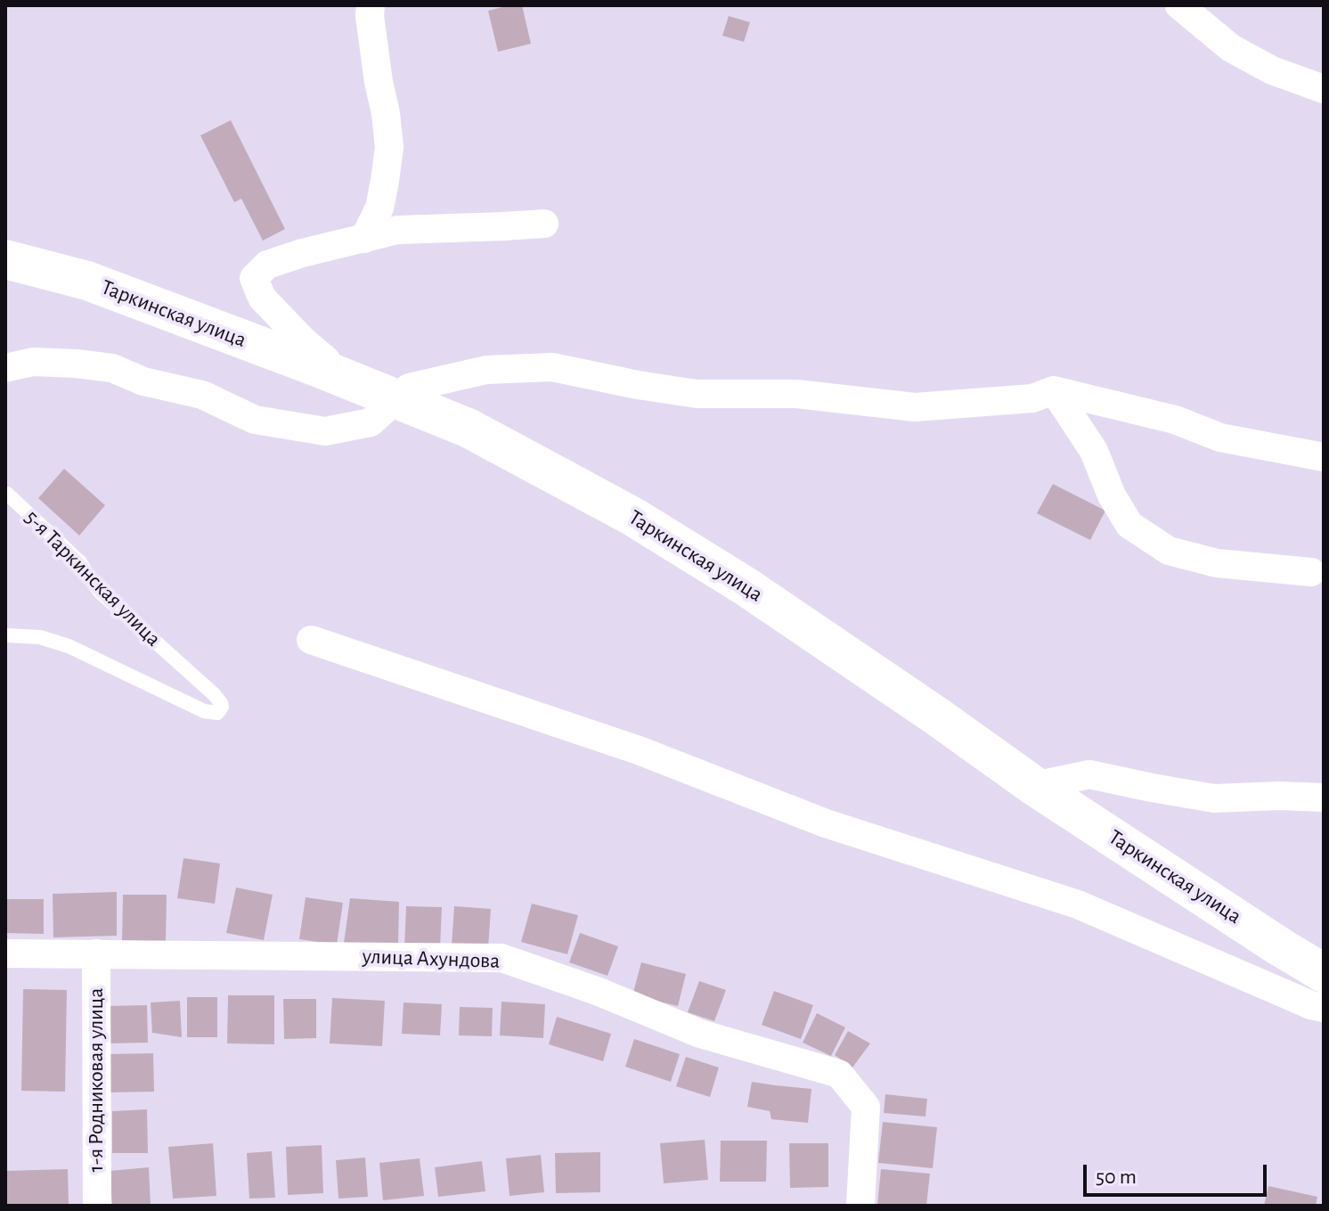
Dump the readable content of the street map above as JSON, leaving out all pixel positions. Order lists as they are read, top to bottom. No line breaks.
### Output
{"streets":{"street":["Таркинская улица","улица Ахундова","1-я Родниковая улица"],"lane":["5-я Таркинская улица"]},"crossings":[["улица Ахундова","1-я Родниковая улица"]],"scale_bar":"50 m"}
